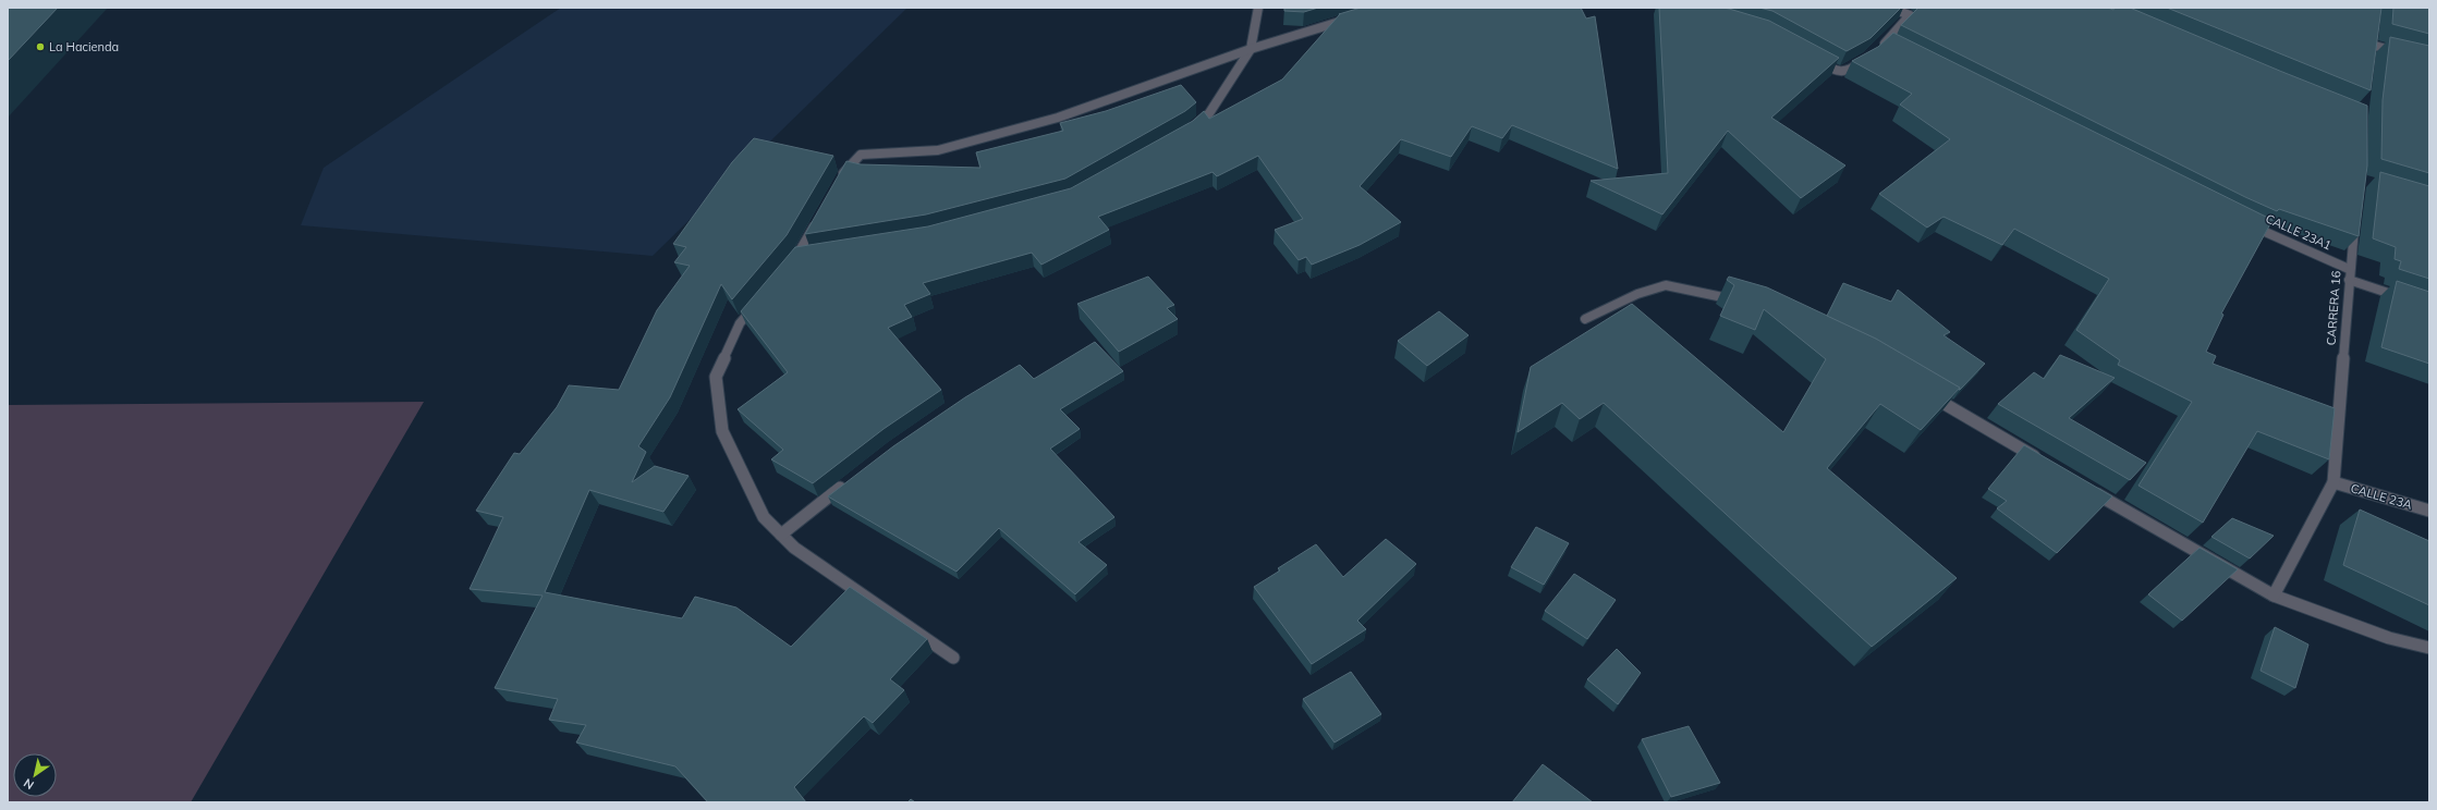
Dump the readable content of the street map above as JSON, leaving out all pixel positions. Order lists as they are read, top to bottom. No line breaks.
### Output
{"streets":{"street":["CALLE 23A1","CARRERA 16","CALLE 23A"]},"crossings":[["CALLE 23A1","CARRERA 16"],["CARRERA 16","CALLE 23A"]],"places":["La Hacienda"],"north":"bottom left"}
